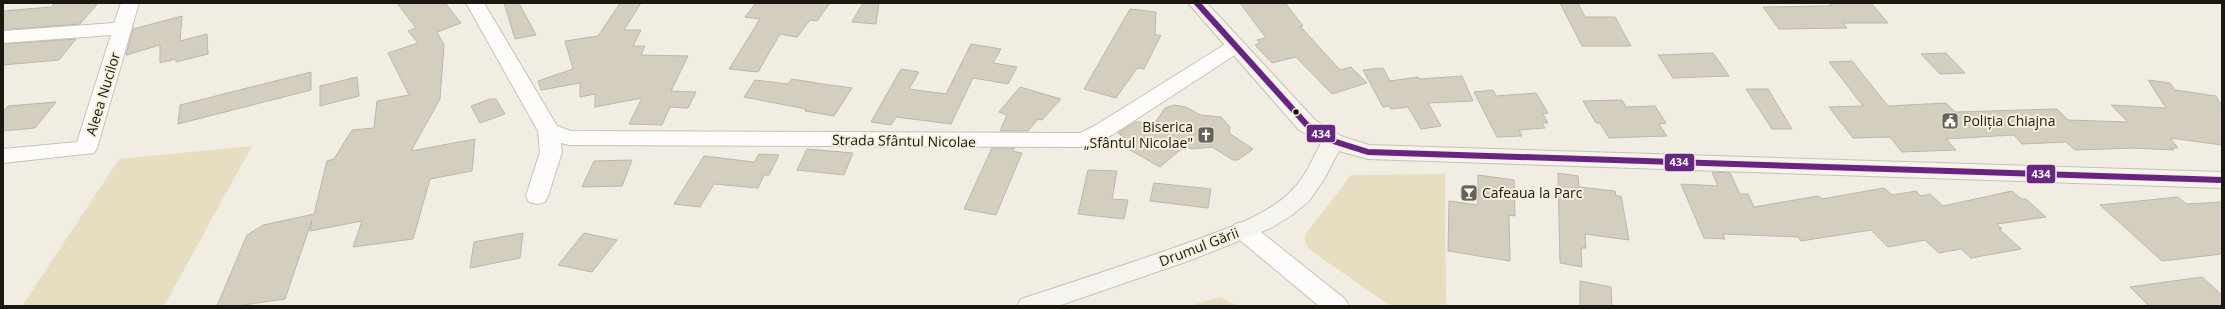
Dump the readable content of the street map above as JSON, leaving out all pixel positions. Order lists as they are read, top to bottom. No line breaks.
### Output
{"streets":{"main road":["Drumul Gării"],"street":["Aleea Nucilor","Strada Sfântul Nicolae"]},"places":{"public building":["Poliția Chiajna"],"church":["Biserica „Sfântul Nicolae\""],"bar":["Cafeaua la Parc"]},"lines":["transit line 434"]}
